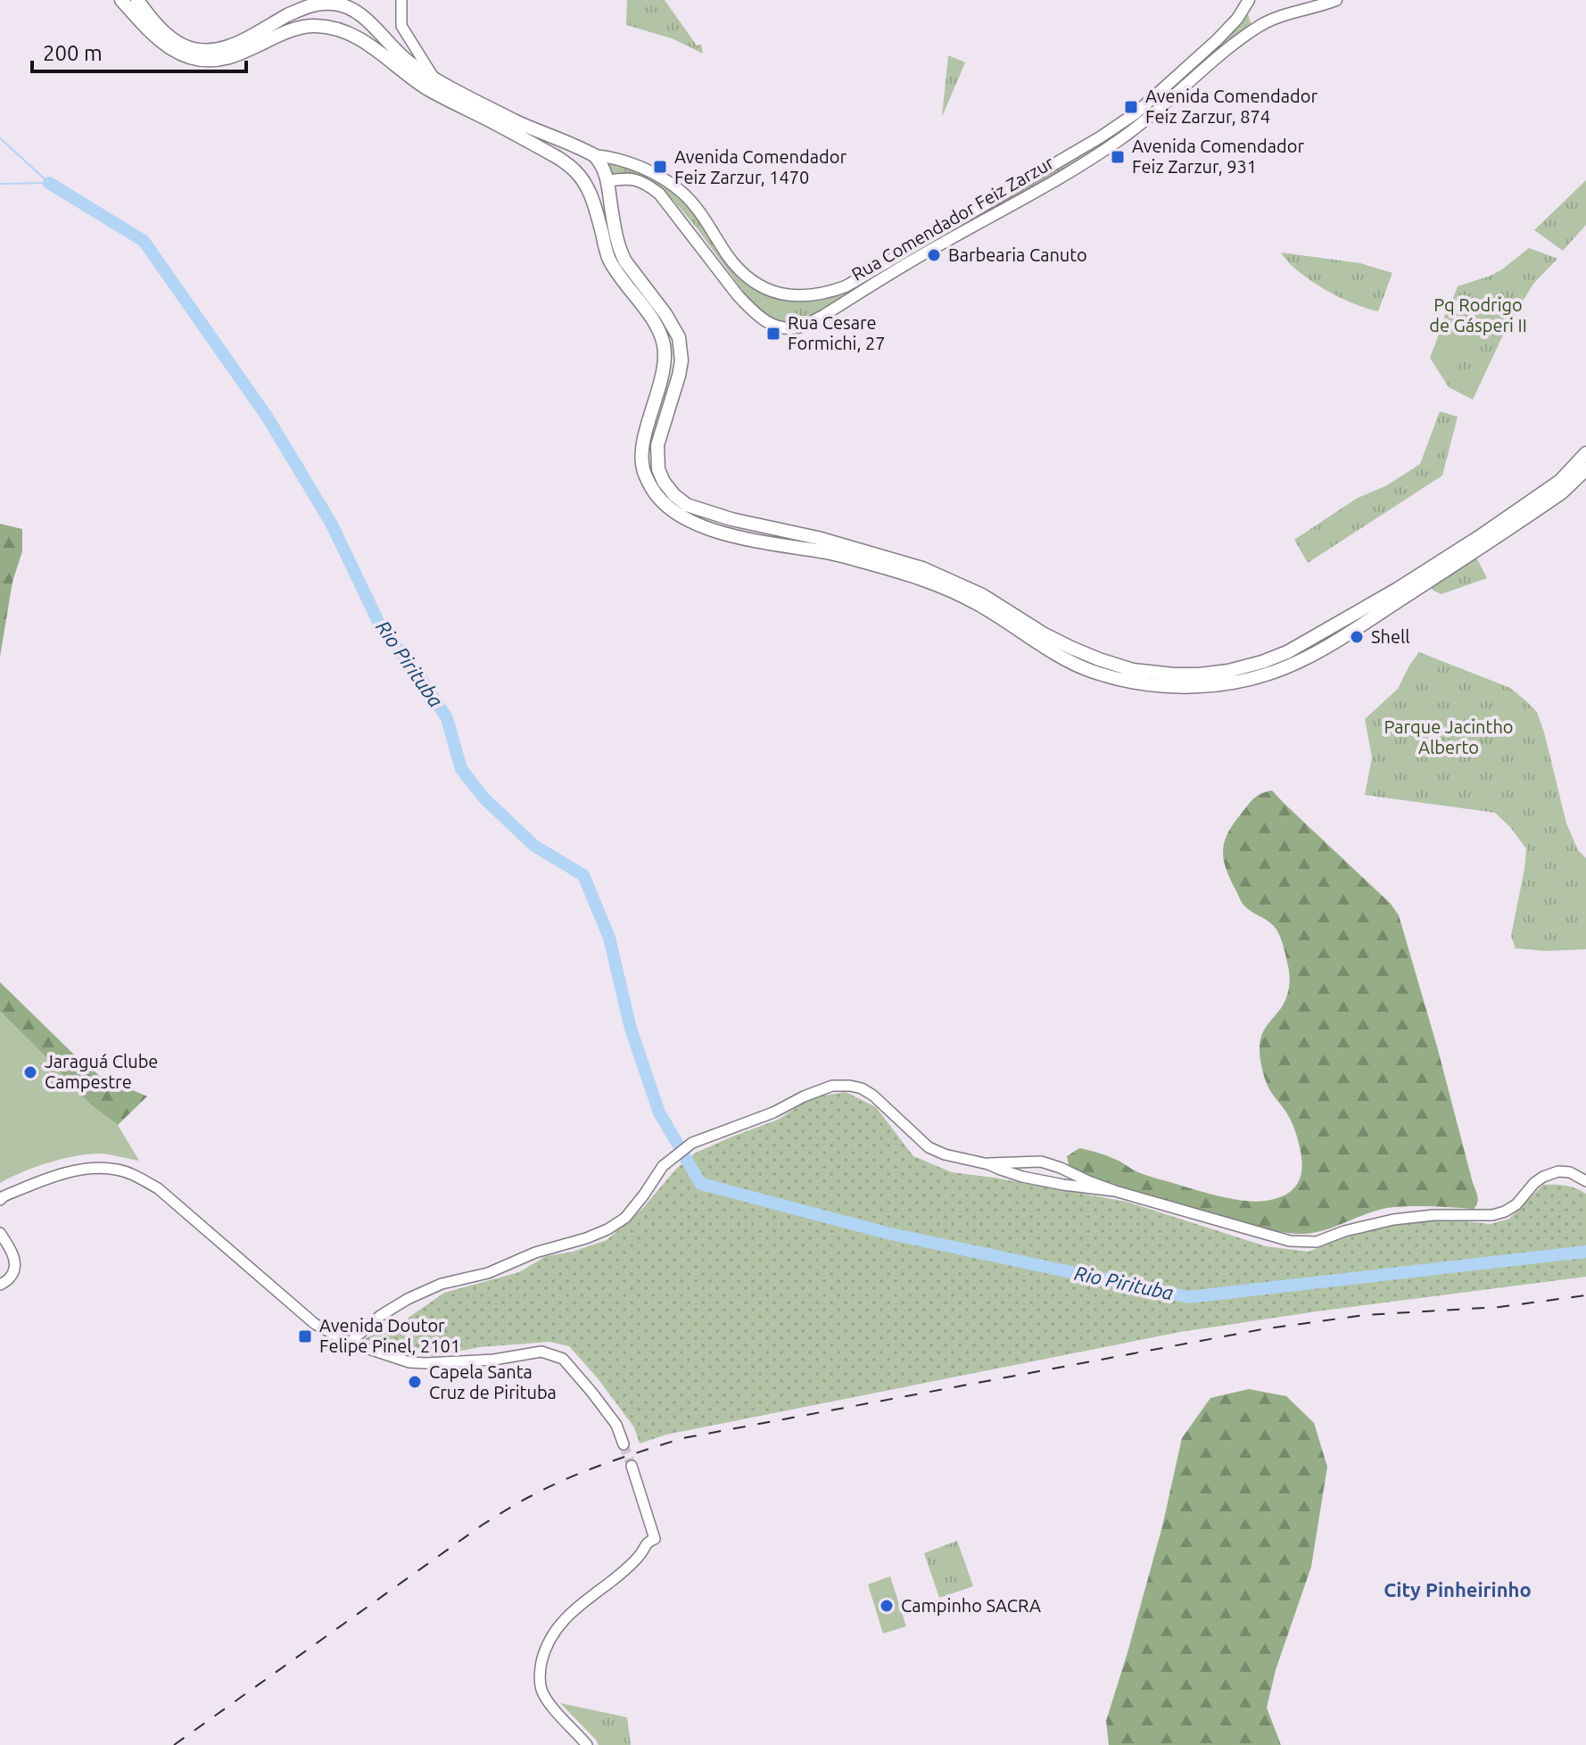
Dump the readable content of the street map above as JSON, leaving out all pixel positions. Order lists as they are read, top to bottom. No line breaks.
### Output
{"streets":{"main road":["Rua Comendador Feiz Zarzur"]},"districts":["City Pinheirinho"],"water":["Rio Pirituba"],"parks":["Pq Rodrigo de Gásperi II","Parque Jacintho Alberto"],"places":{"transit":["Avenida Comendador Feiz Zarzur, 874","Avenida Comendador Feiz Zarzur, 931","Avenida Comendador Feiz Zarzur, 1470","Rua Cesare Formichi, 27","Avenida Doutor Felipe Pinel, 2101"],"other":["Barbearia Canuto","Shell","Jaraguá Clube Campestre","Capela Santa Cruz de Pirituba","Campinho SACRA"]},"scale_bar":"200 m"}
